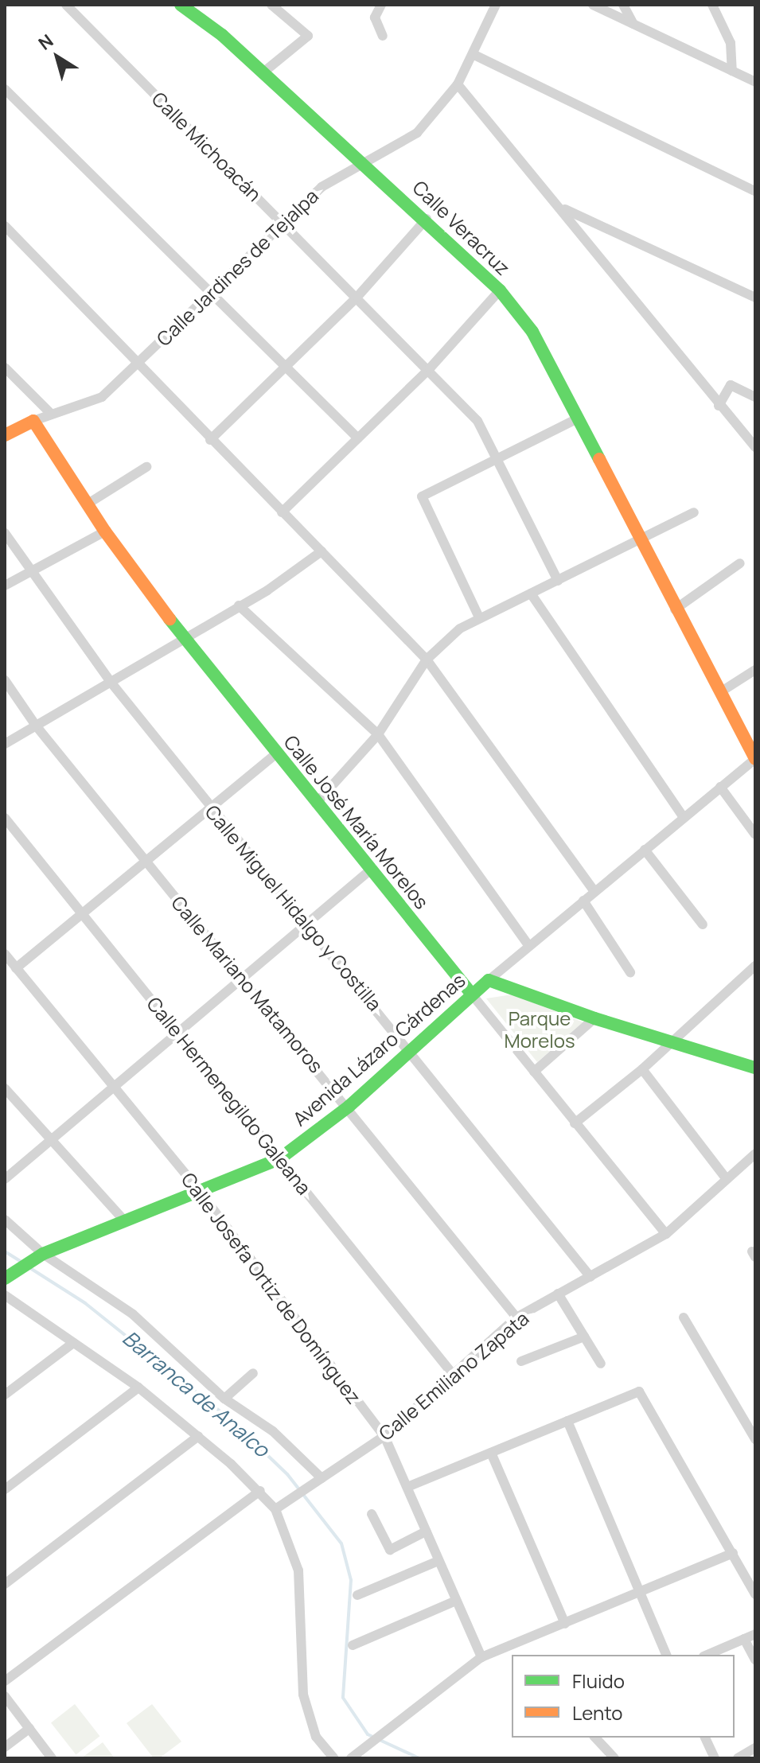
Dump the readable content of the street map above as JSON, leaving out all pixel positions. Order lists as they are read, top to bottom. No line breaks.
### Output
{"streets":{"street":["Calle Michoacán","Calle Veracruz","Calle Jardines de Tejalpa","Calle José María Morelos","Calle Miguel Hidalgo y Costilla","Calle Mariano Matamoros","Avenida Lázaro Cárdenas","Calle Hermenegildo Galeana","Calle Josefa Ortiz de Domínguez","Calle Emiliano Zapata"]},"crossings":[["Calle Michoacán","Calle Jardines de Tejalpa"],["Calle Veracruz","Calle Jardines de Tejalpa"],["Calle José María Morelos","Avenida Lázaro Cárdenas"],["Calle José María Morelos","Calle Emiliano Zapata"],["Calle Miguel Hidalgo y Costilla","Avenida Lázaro Cárdenas"],["Calle Miguel Hidalgo y Costilla","Calle Emiliano Zapata"],["Calle Mariano Matamoros","Avenida Lázaro Cárdenas"],["Calle Mariano Matamoros","Calle Emiliano Zapata"],["Avenida Lázaro Cárdenas","Calle Hermenegildo Galeana"],["Avenida Lázaro Cárdenas","Calle Josefa Ortiz de Domínguez"],["Calle Hermenegildo Galeana","Calle Emiliano Zapata"],["Calle Josefa Ortiz de Domínguez","Calle Emiliano Zapata"]],"water":["Barranca de Analco"],"parks":["Parque Morelos"],"legend":["Fluido","Lento"],"north":"top left"}
